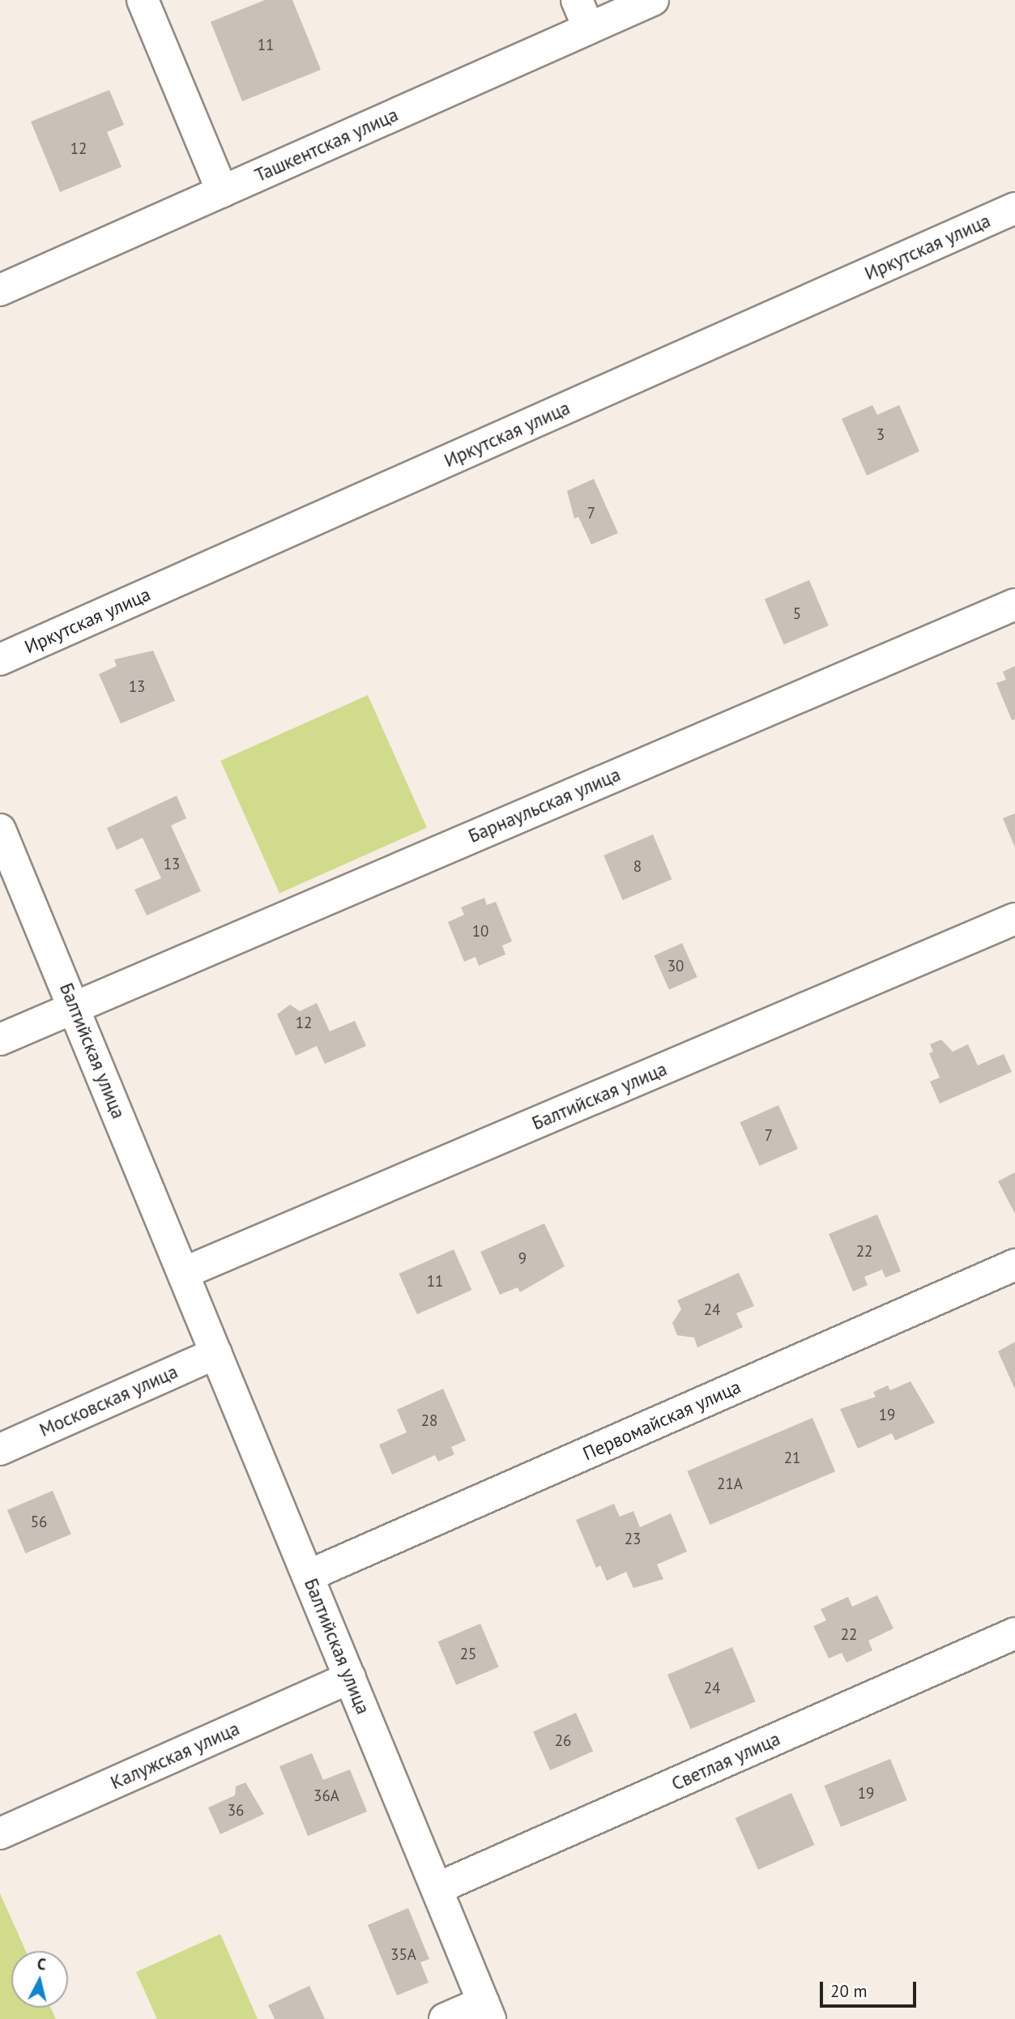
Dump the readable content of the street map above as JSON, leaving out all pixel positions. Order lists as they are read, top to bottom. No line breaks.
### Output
{"streets":{"street":["Ташкентская улица","Иркутская улица","Барнаульская улица","Балтийская улица","Московская улица","Первомайская улица","Калужская улица","Светлая улица"]},"crossings":[["Барнаульская улица","Балтийская улица"],["Балтийская улица","Московская улица"],["Балтийская улица","Первомайская улица"],["Балтийская улица","Калужская улица"],["Балтийская улица","Светлая улица"]],"house_numbers":["11","12","3","7","5","13","13","8","10","30","12","7","22","9","11","24","19","28","21","21А","56","23","22","25","24","26","19","36А","36","35А"],"scale_bar":"20 m","north":"top"}
